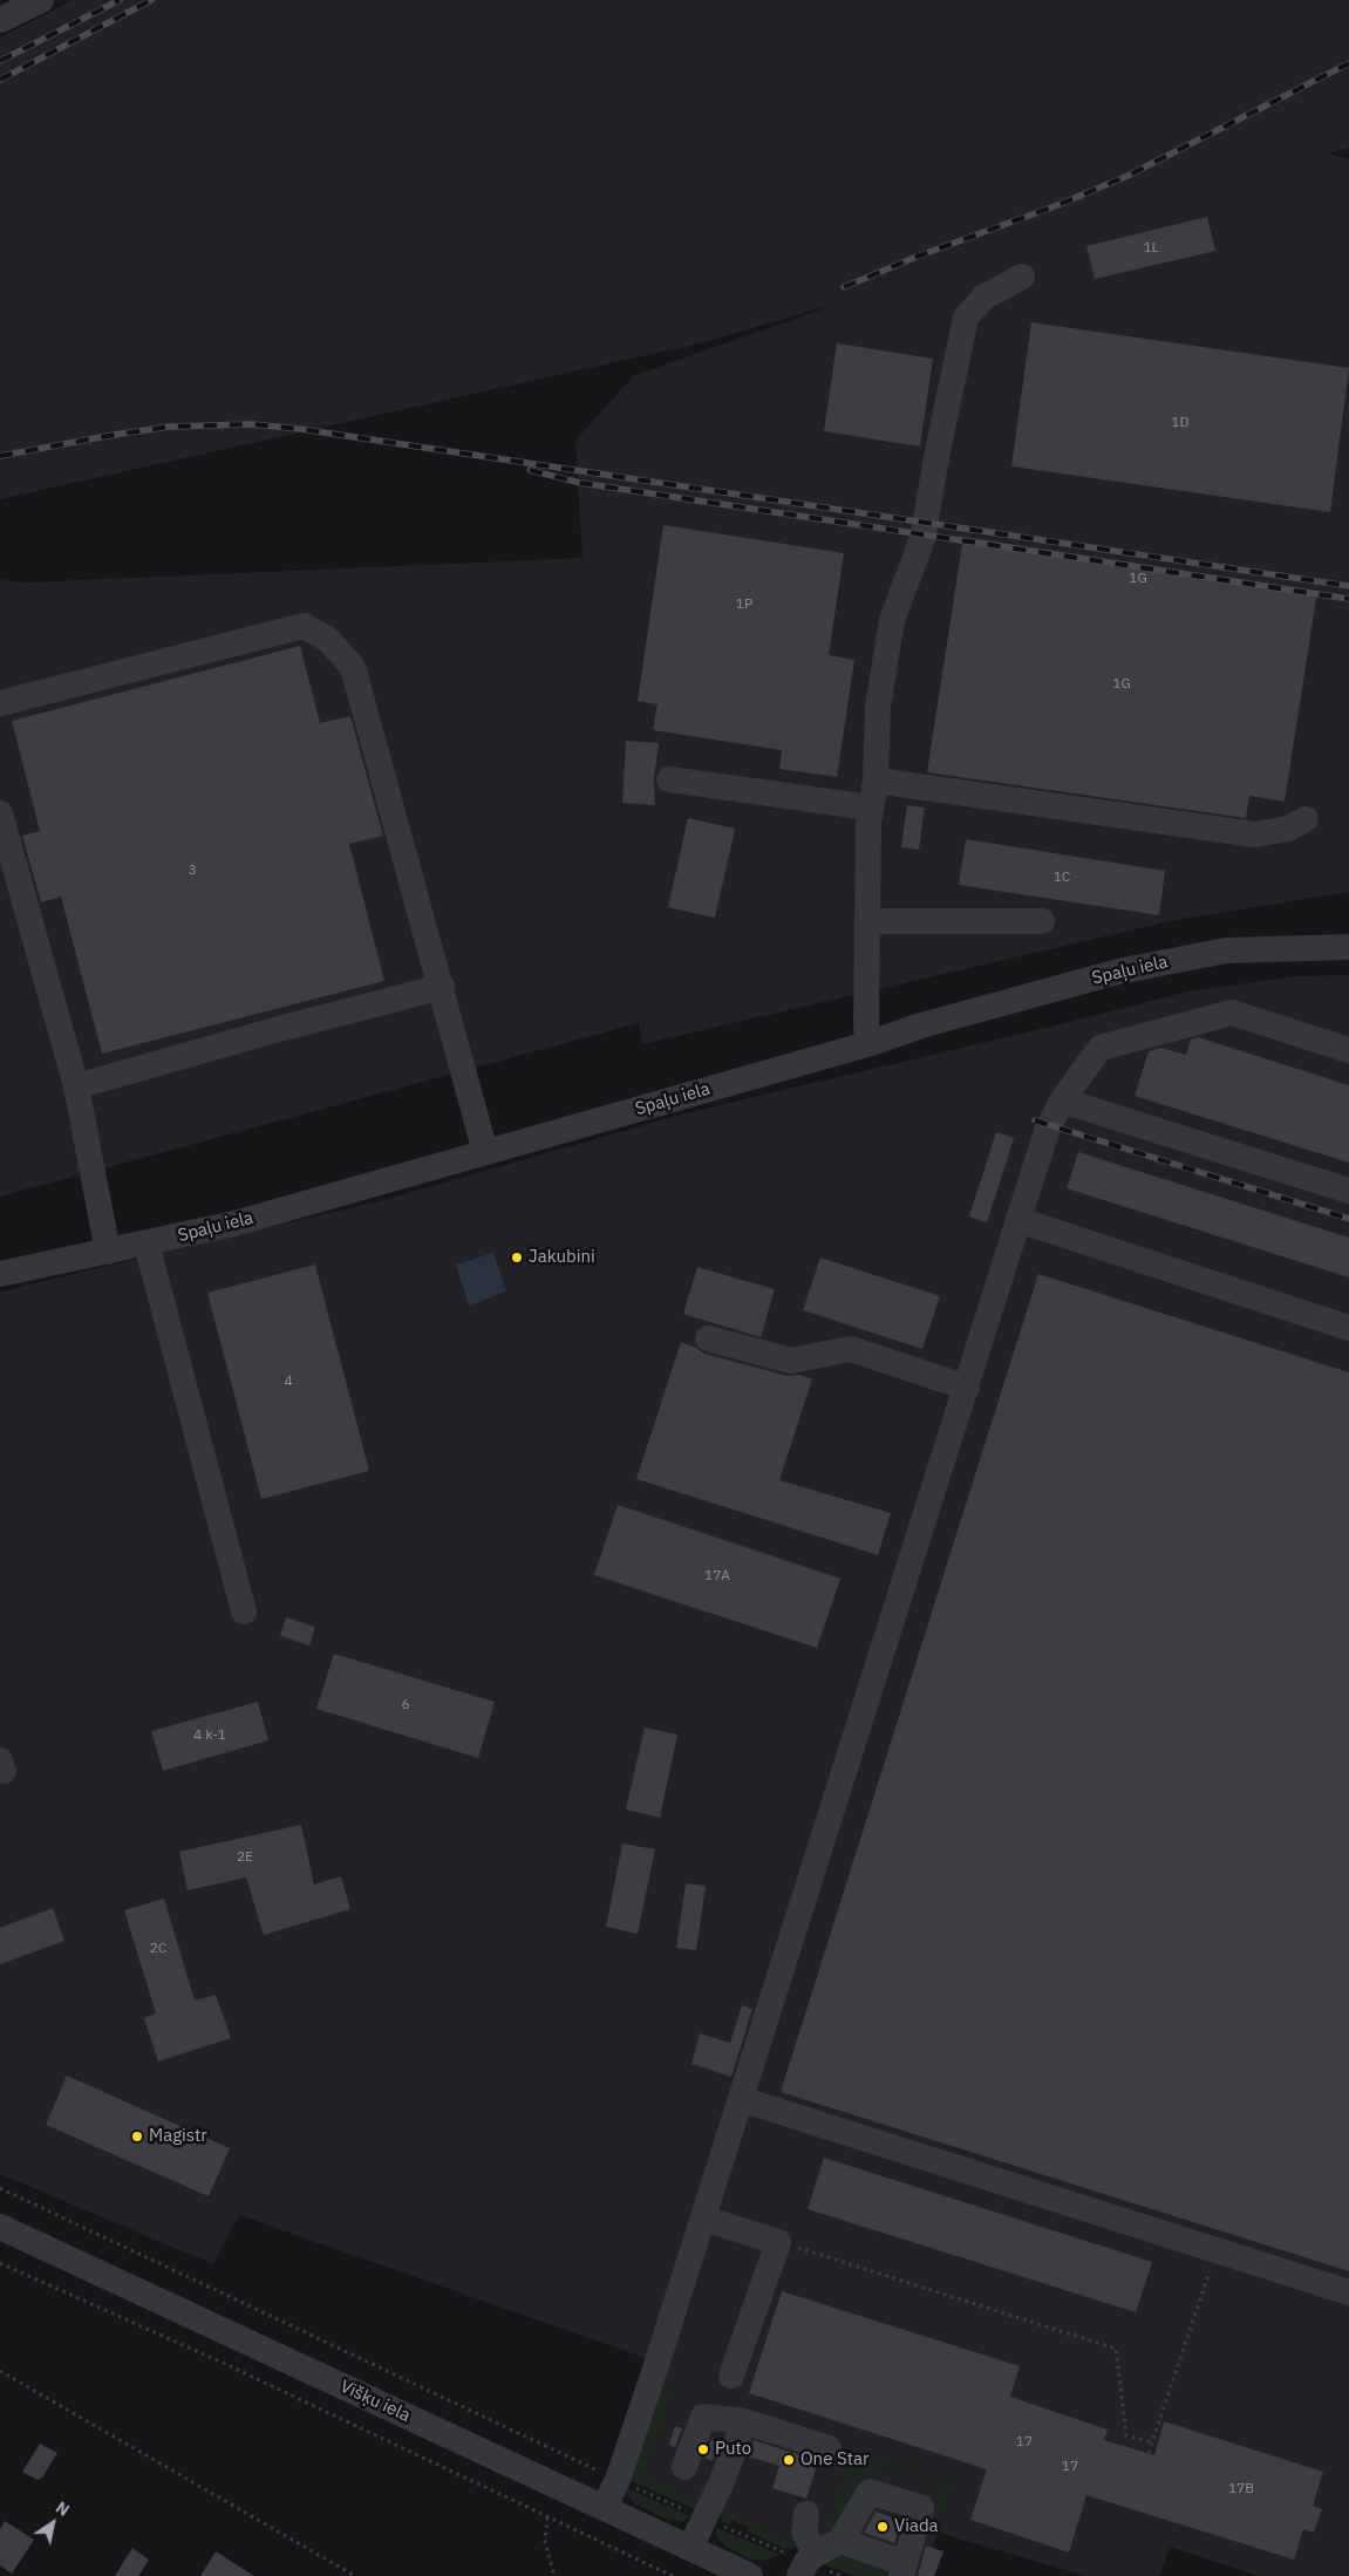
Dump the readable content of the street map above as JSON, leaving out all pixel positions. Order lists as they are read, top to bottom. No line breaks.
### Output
{"streets":{"street":["Spaļu iela","Višķu iela"]},"places":["Jakubini","Magistr","Puto","One Star","Viada"],"house_numbers":["1L","1D","1G","1P","1G","3","1C","4","17A","6","4 k-1","2E","2C","17","17","17B"],"north":"top right"}
